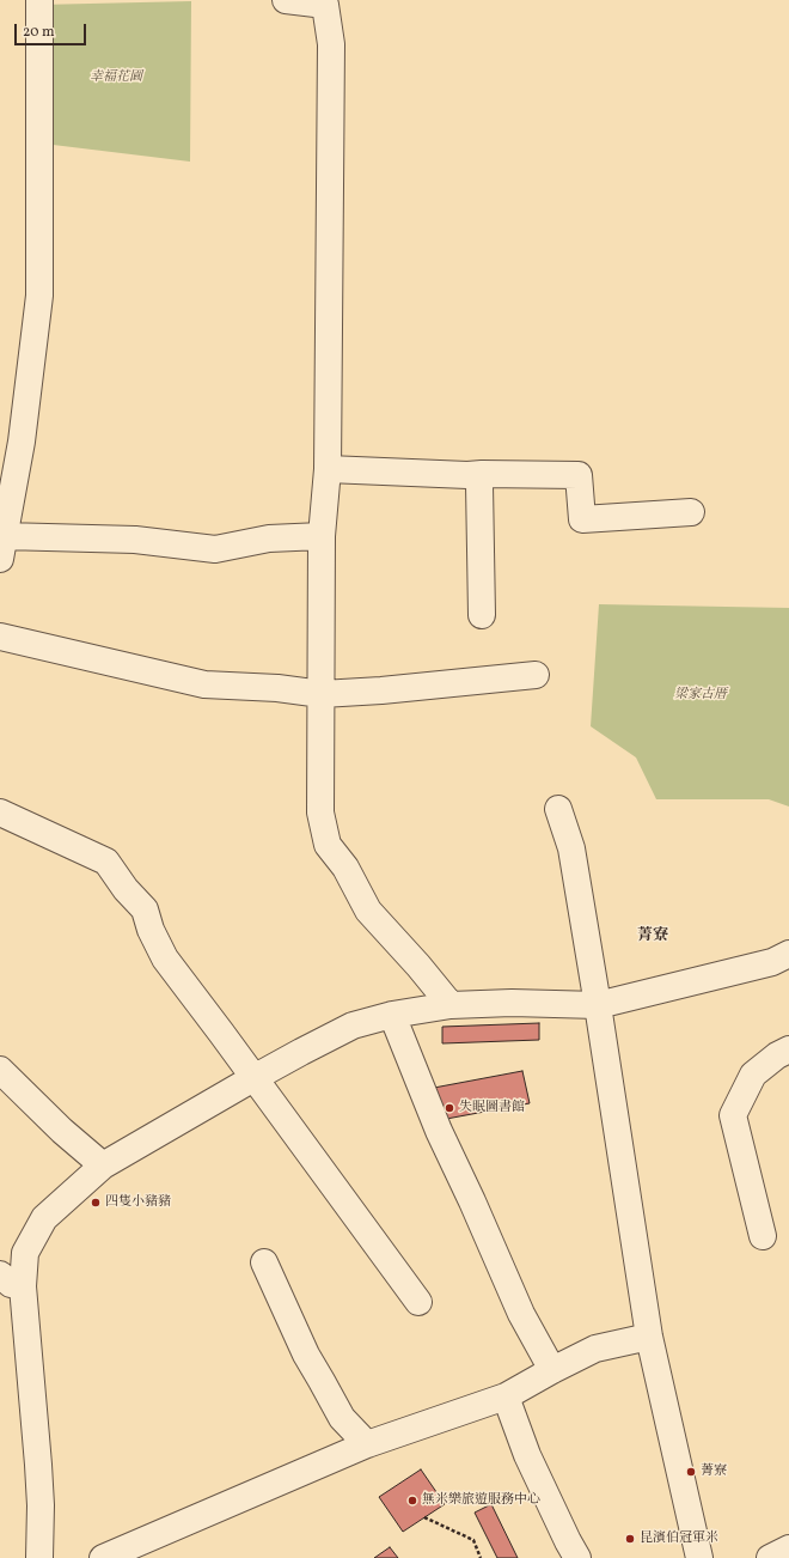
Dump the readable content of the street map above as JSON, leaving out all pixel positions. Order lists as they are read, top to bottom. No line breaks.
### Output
{"districts":["菁寮"],"parks":["幸福花園","梁家古厝"],"places":["失眠圖書館","四隻小豬豬","菁寮","無米樂旅遊服務中心","昆濱伯冠軍米"],"scale_bar":"20 m"}
